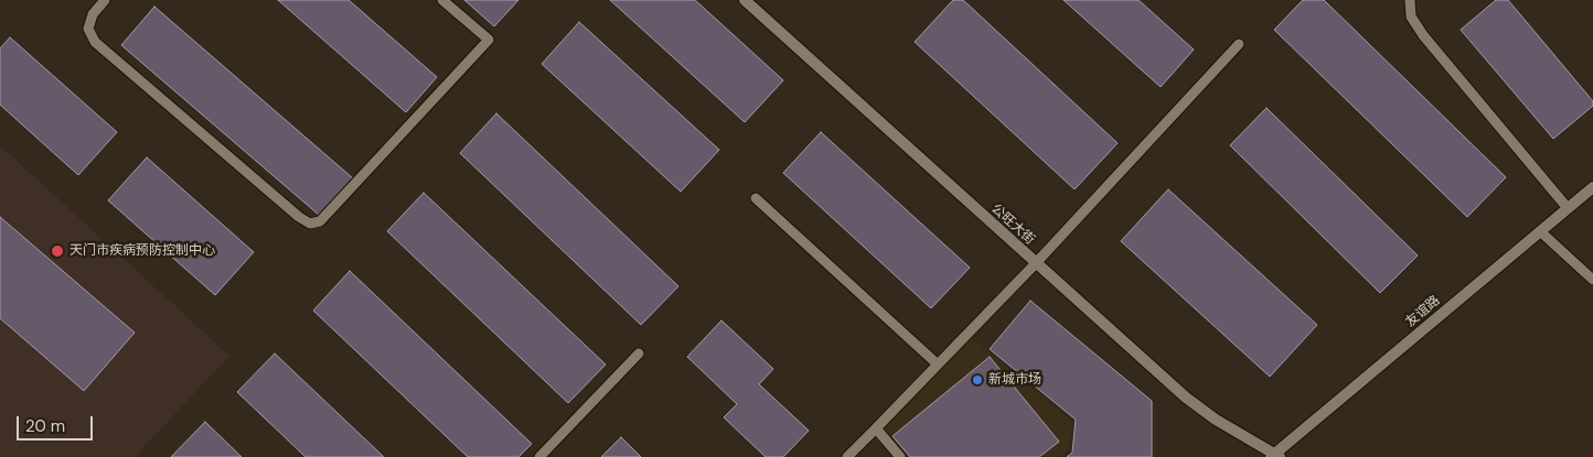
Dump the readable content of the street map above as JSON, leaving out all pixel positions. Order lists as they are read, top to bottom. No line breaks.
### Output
{"streets":{"street":["公旺大街","友谊路"]},"crossings":[["公旺大街","友谊路"]],"places":["天门市疾病预防控制中心","新城市场"],"scale_bar":"20 m"}
